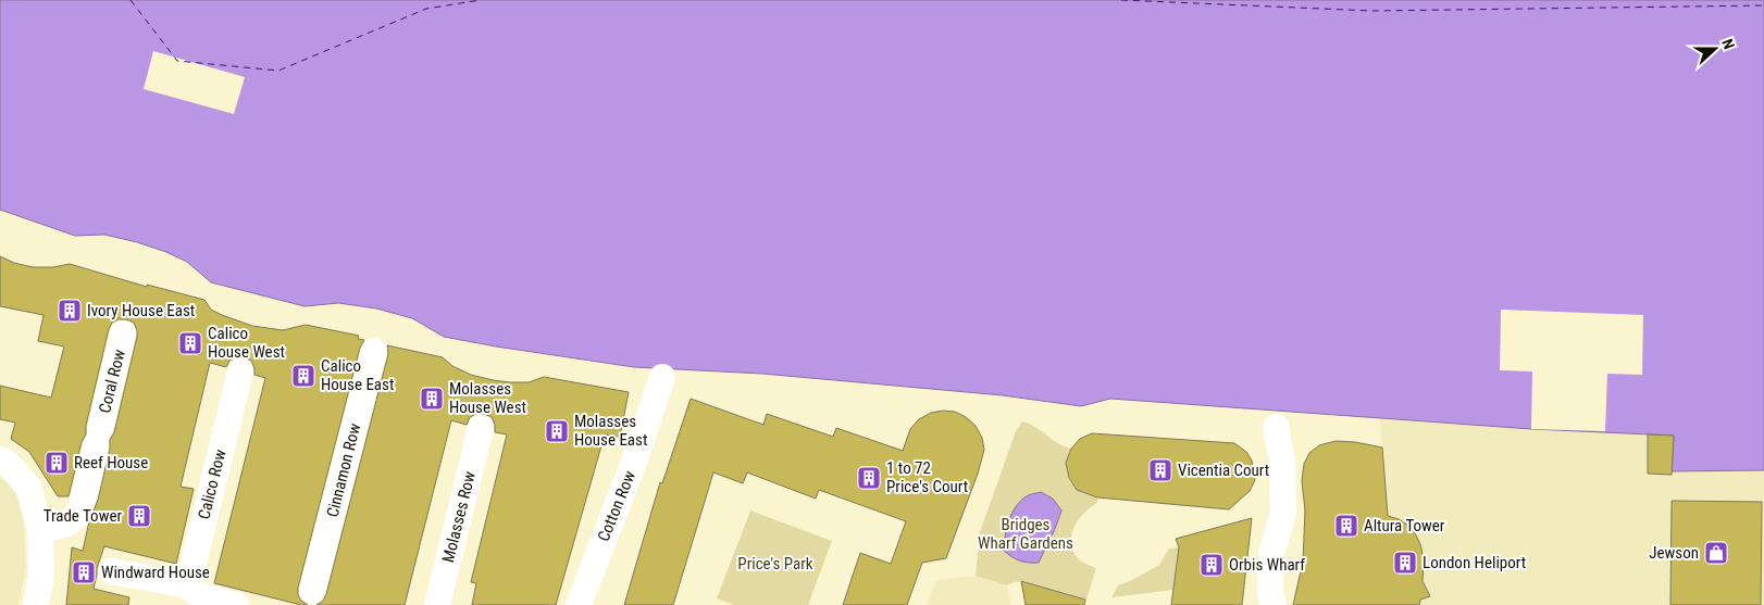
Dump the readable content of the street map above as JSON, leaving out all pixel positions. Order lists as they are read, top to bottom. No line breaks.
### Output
{"streets":{"street":["Coral Row","Cinnamon Row","Calico Row","Cotton Row","Molasses Row"]},"parks":["Bridges Wharf Gardens","Price's Park"],"places":{"building":["Ivory House East","Calico House West","Calico House East","Molasses House West","Molasses House East","Reef House","Vicentia Court","1 to 72 Price's Court","Trade Tower","Altura Tower","London Heliport","Orbis Wharf","Windward House"],"shop":["Jewson"]},"north":"right"}
